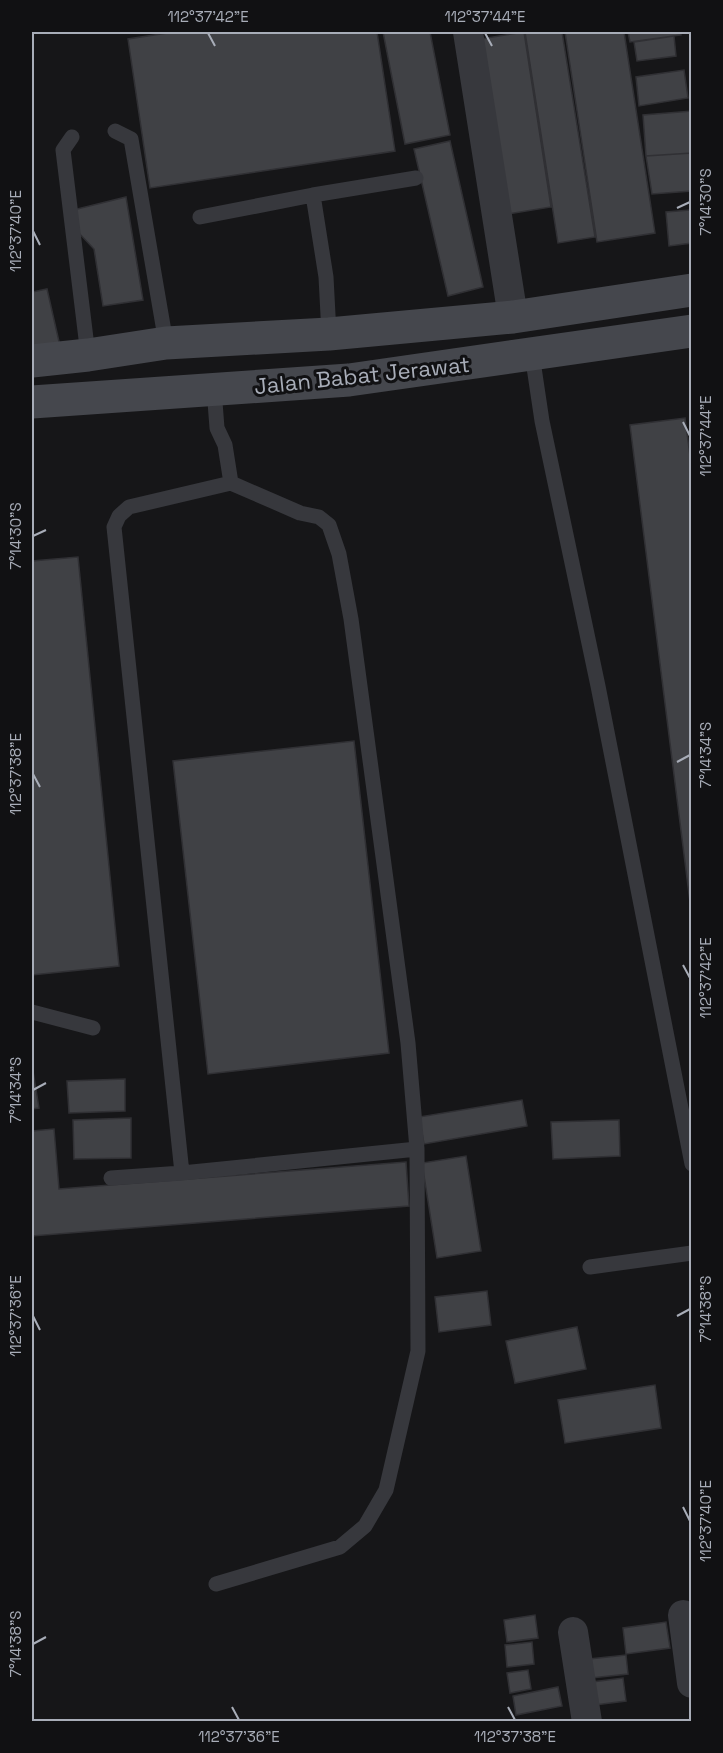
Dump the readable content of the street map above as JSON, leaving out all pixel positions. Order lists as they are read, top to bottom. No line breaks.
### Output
{"streets":{"main road":["Jalan Babat Jerawat"]},"coordinates":["112°37'42\"E","112°37'44\"E","7°14'30\"S","112°37'40\"E","7°14'34\"S","112°37'38\"E","7°14'38\"S","112°37'36\"E"]}
